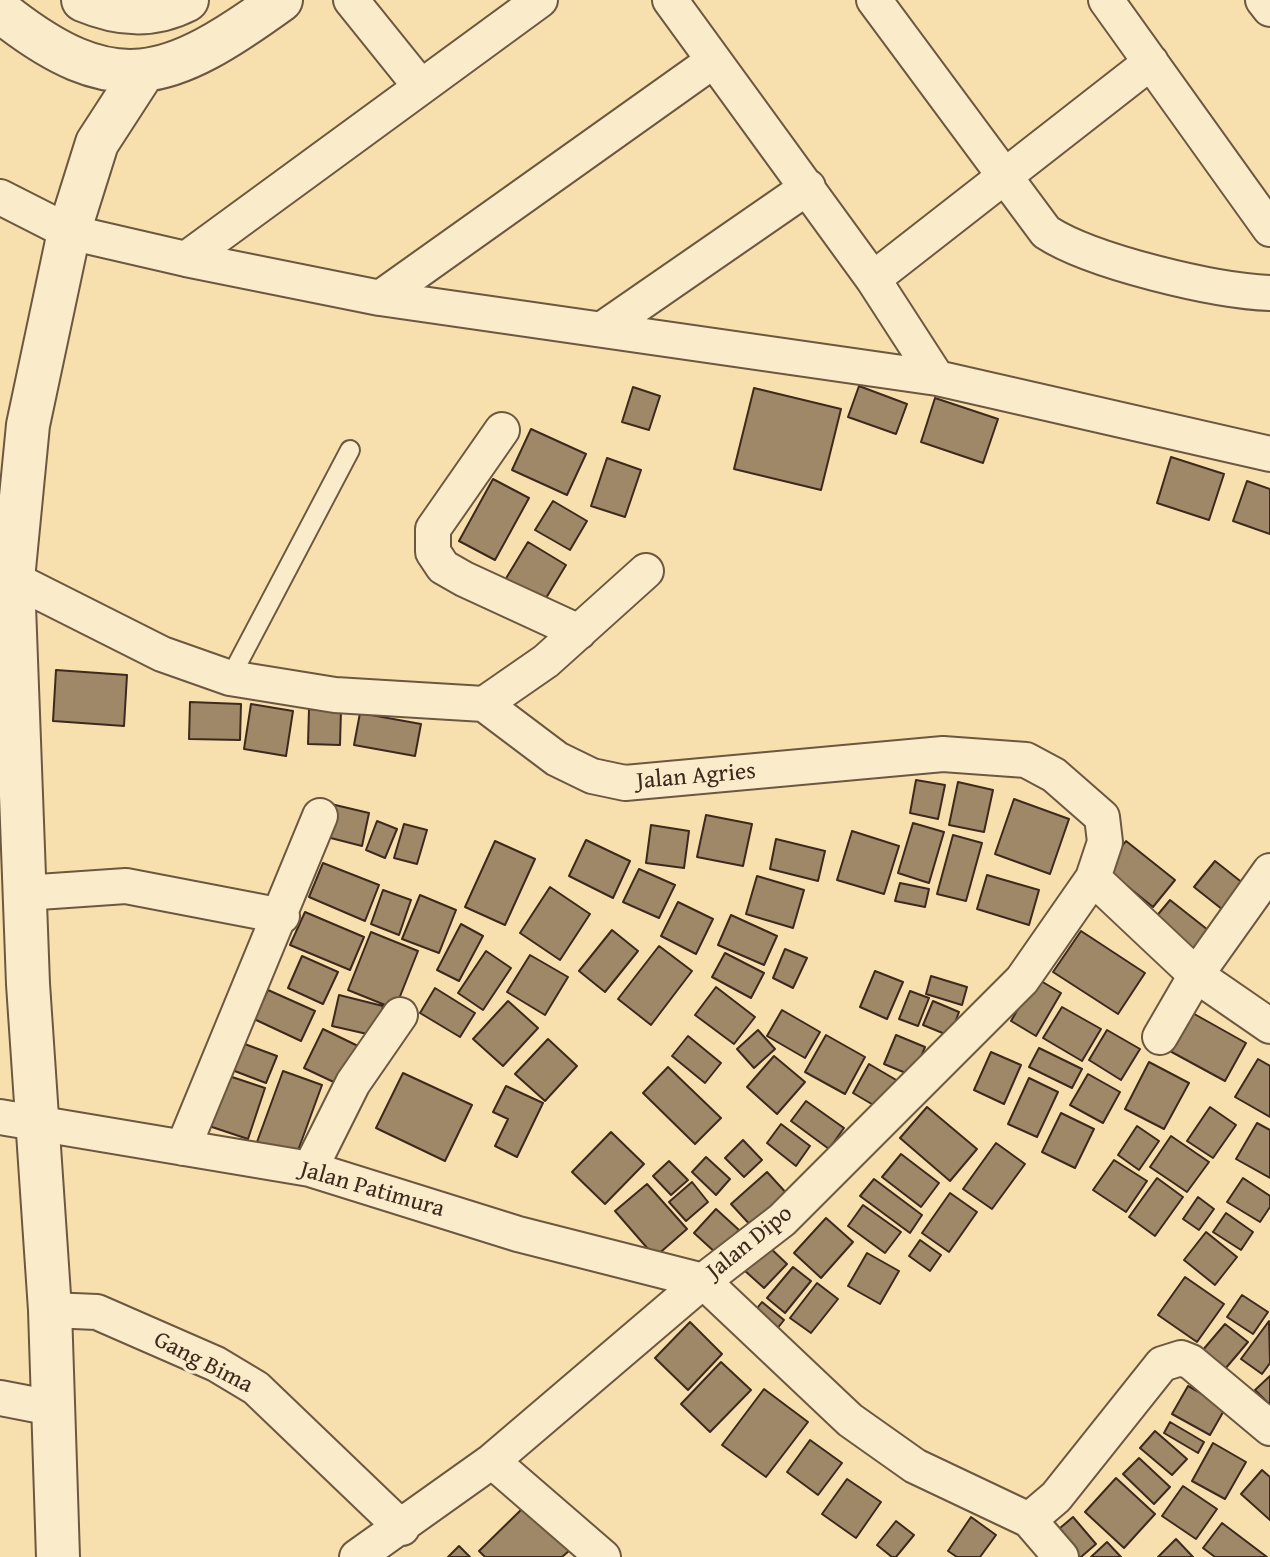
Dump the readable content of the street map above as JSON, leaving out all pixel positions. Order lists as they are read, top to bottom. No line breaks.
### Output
{"streets":{"street":["Jalan Agries","Jalan Patimura","Jalan Dipo","Gang Bima"]},"crossings":[["Jalan Agries","Jalan Dipo"],["Jalan Patimura","Jalan Dipo"],["Jalan Dipo","Gang Bima"]]}
